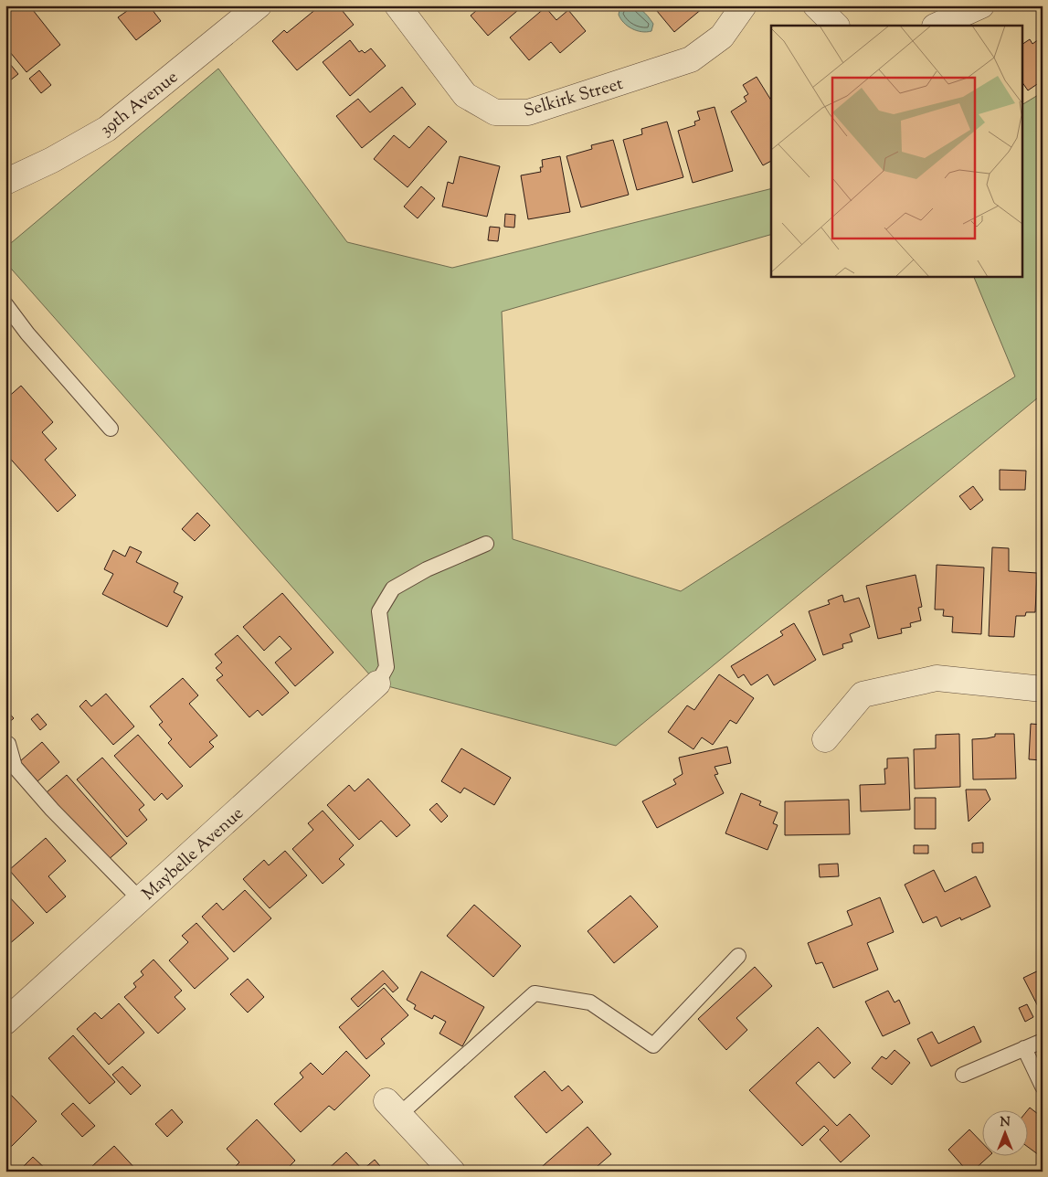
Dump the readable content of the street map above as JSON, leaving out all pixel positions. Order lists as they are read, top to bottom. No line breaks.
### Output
{"streets":{"street":["Selkirk Street","39th Avenue","Maybelle Avenue"]},"north":"top"}
